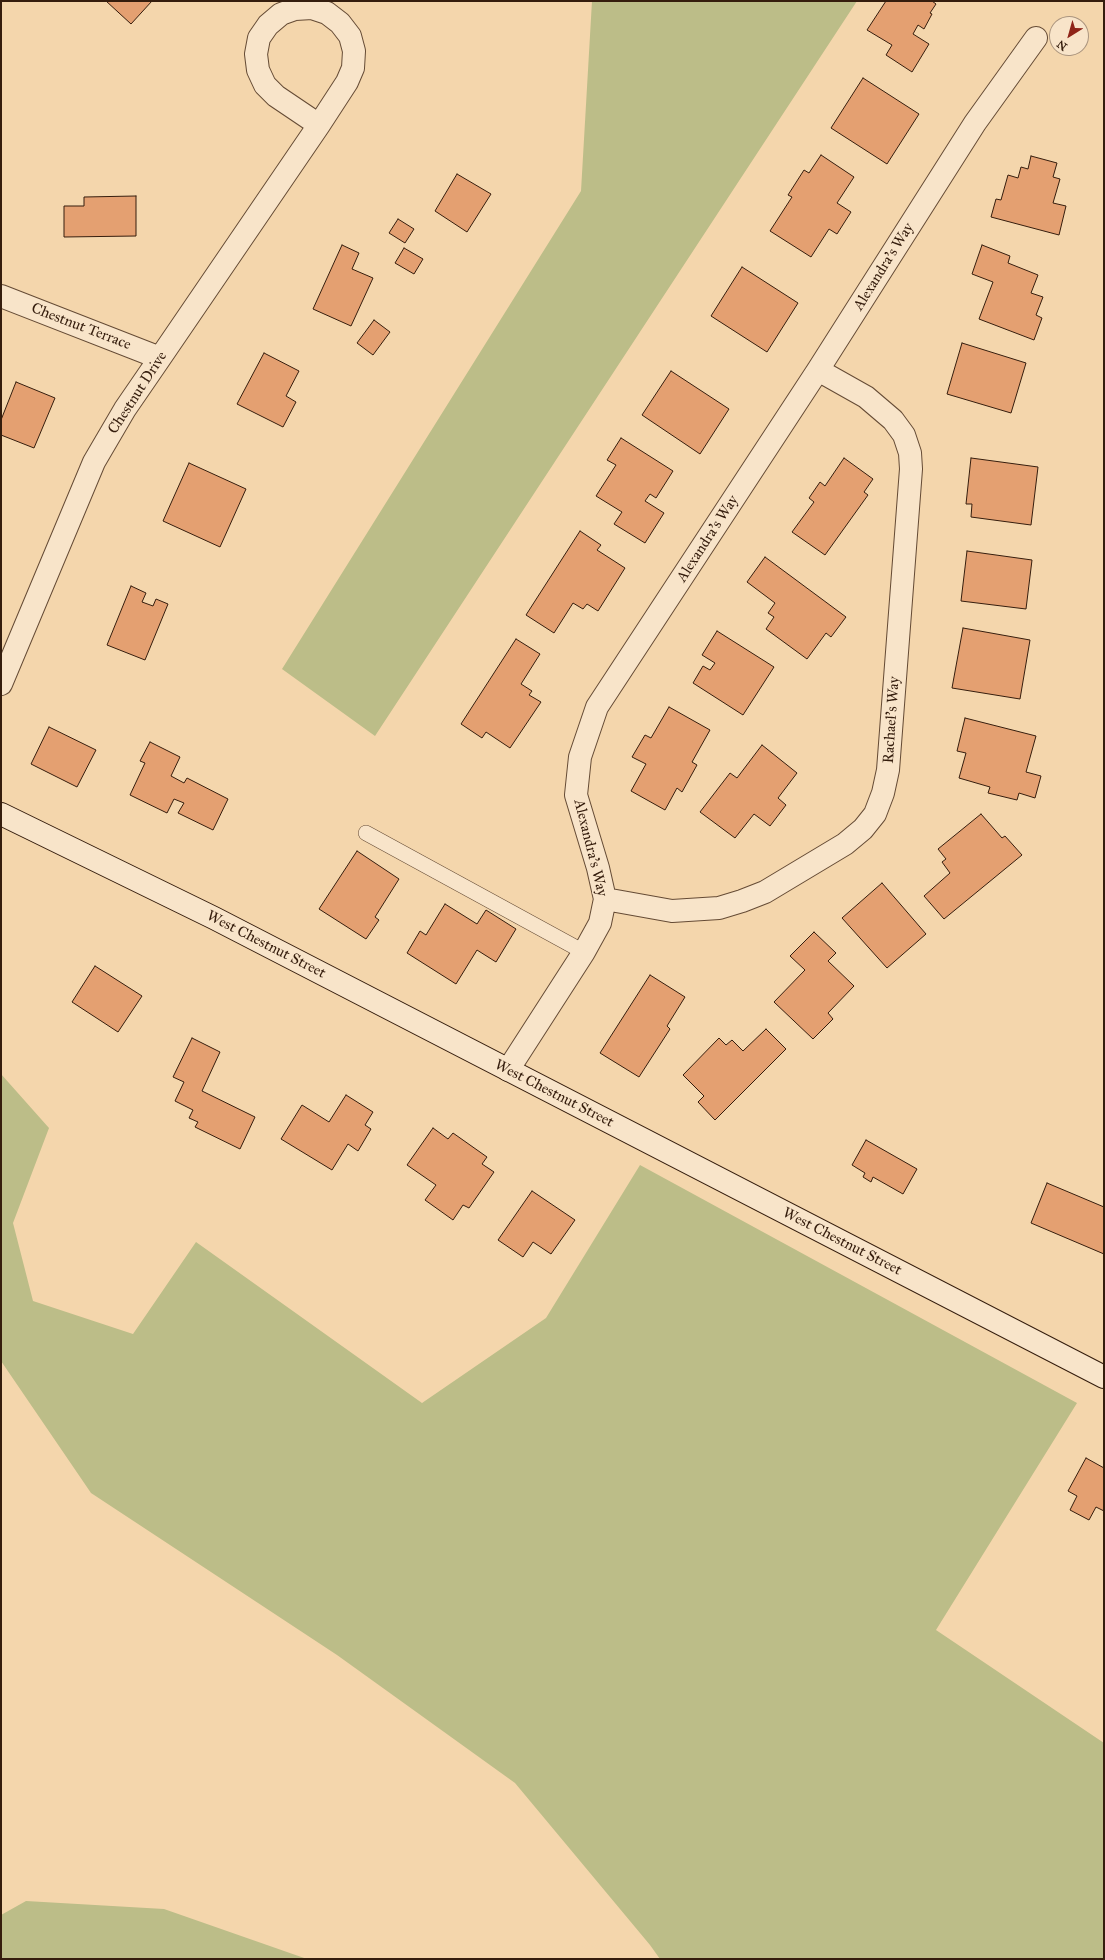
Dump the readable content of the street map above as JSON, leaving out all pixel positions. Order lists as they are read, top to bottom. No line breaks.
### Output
{"streets":{"street":["Alexandra's Way","Chestnut Terrace","Chestnut Drive","Rachael's Way","West Chestnut Street"]},"crossings":[["Alexandra's Way","Rachael's Way"],["Alexandra's Way","West Chestnut Street"],["Chestnut Terrace","Chestnut Drive"]],"north":"bottom left"}
